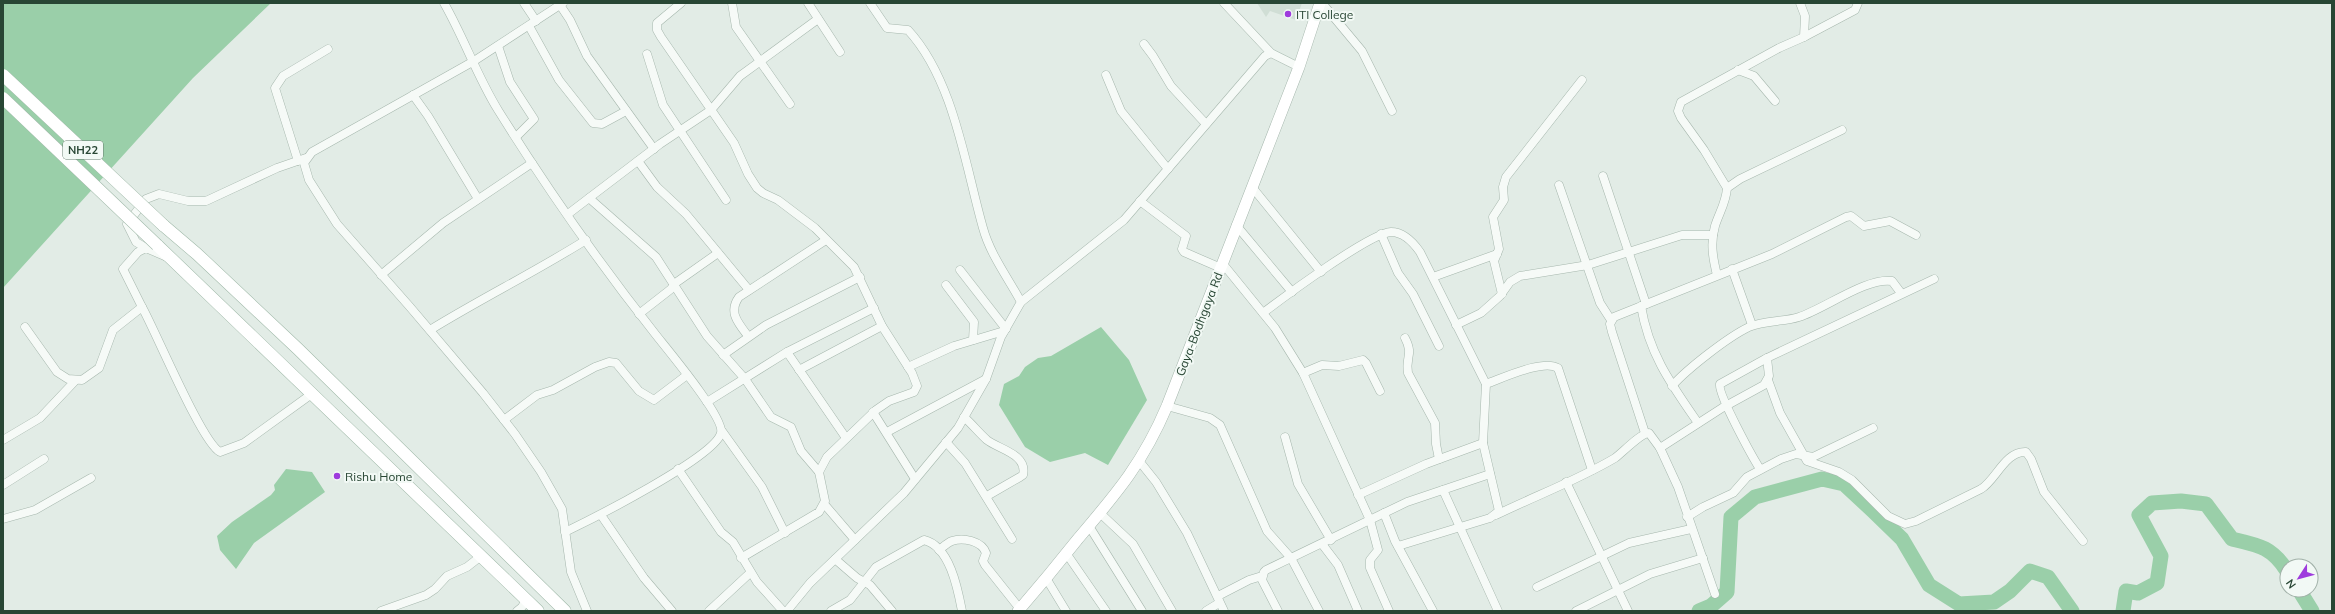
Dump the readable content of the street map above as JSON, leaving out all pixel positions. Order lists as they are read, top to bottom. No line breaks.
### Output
{"streets":{"main road":["NH22"],"street":["Gaya-Bodhgaya Rd"]},"places":["ITI College","Rishu Home"],"north":"bottom left"}
